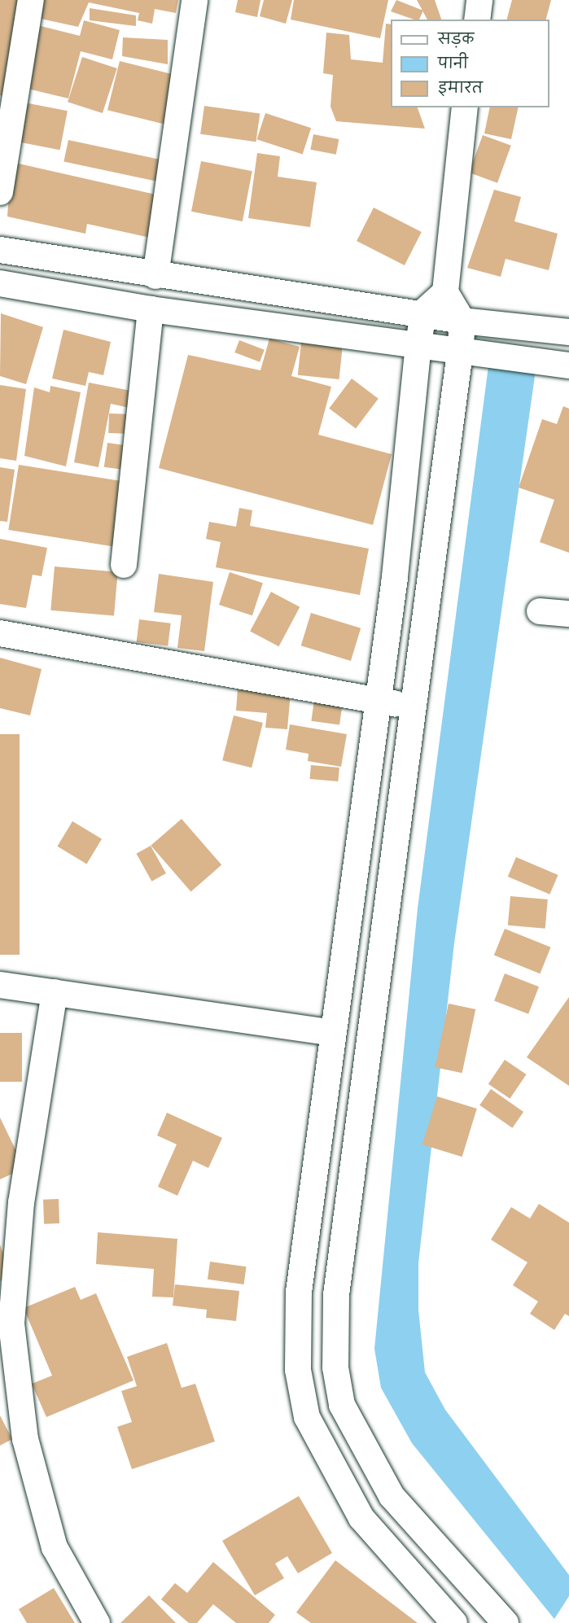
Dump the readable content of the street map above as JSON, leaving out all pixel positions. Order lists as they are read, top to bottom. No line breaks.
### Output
{"legend":["सड़क","पानी","इमारत"]}
